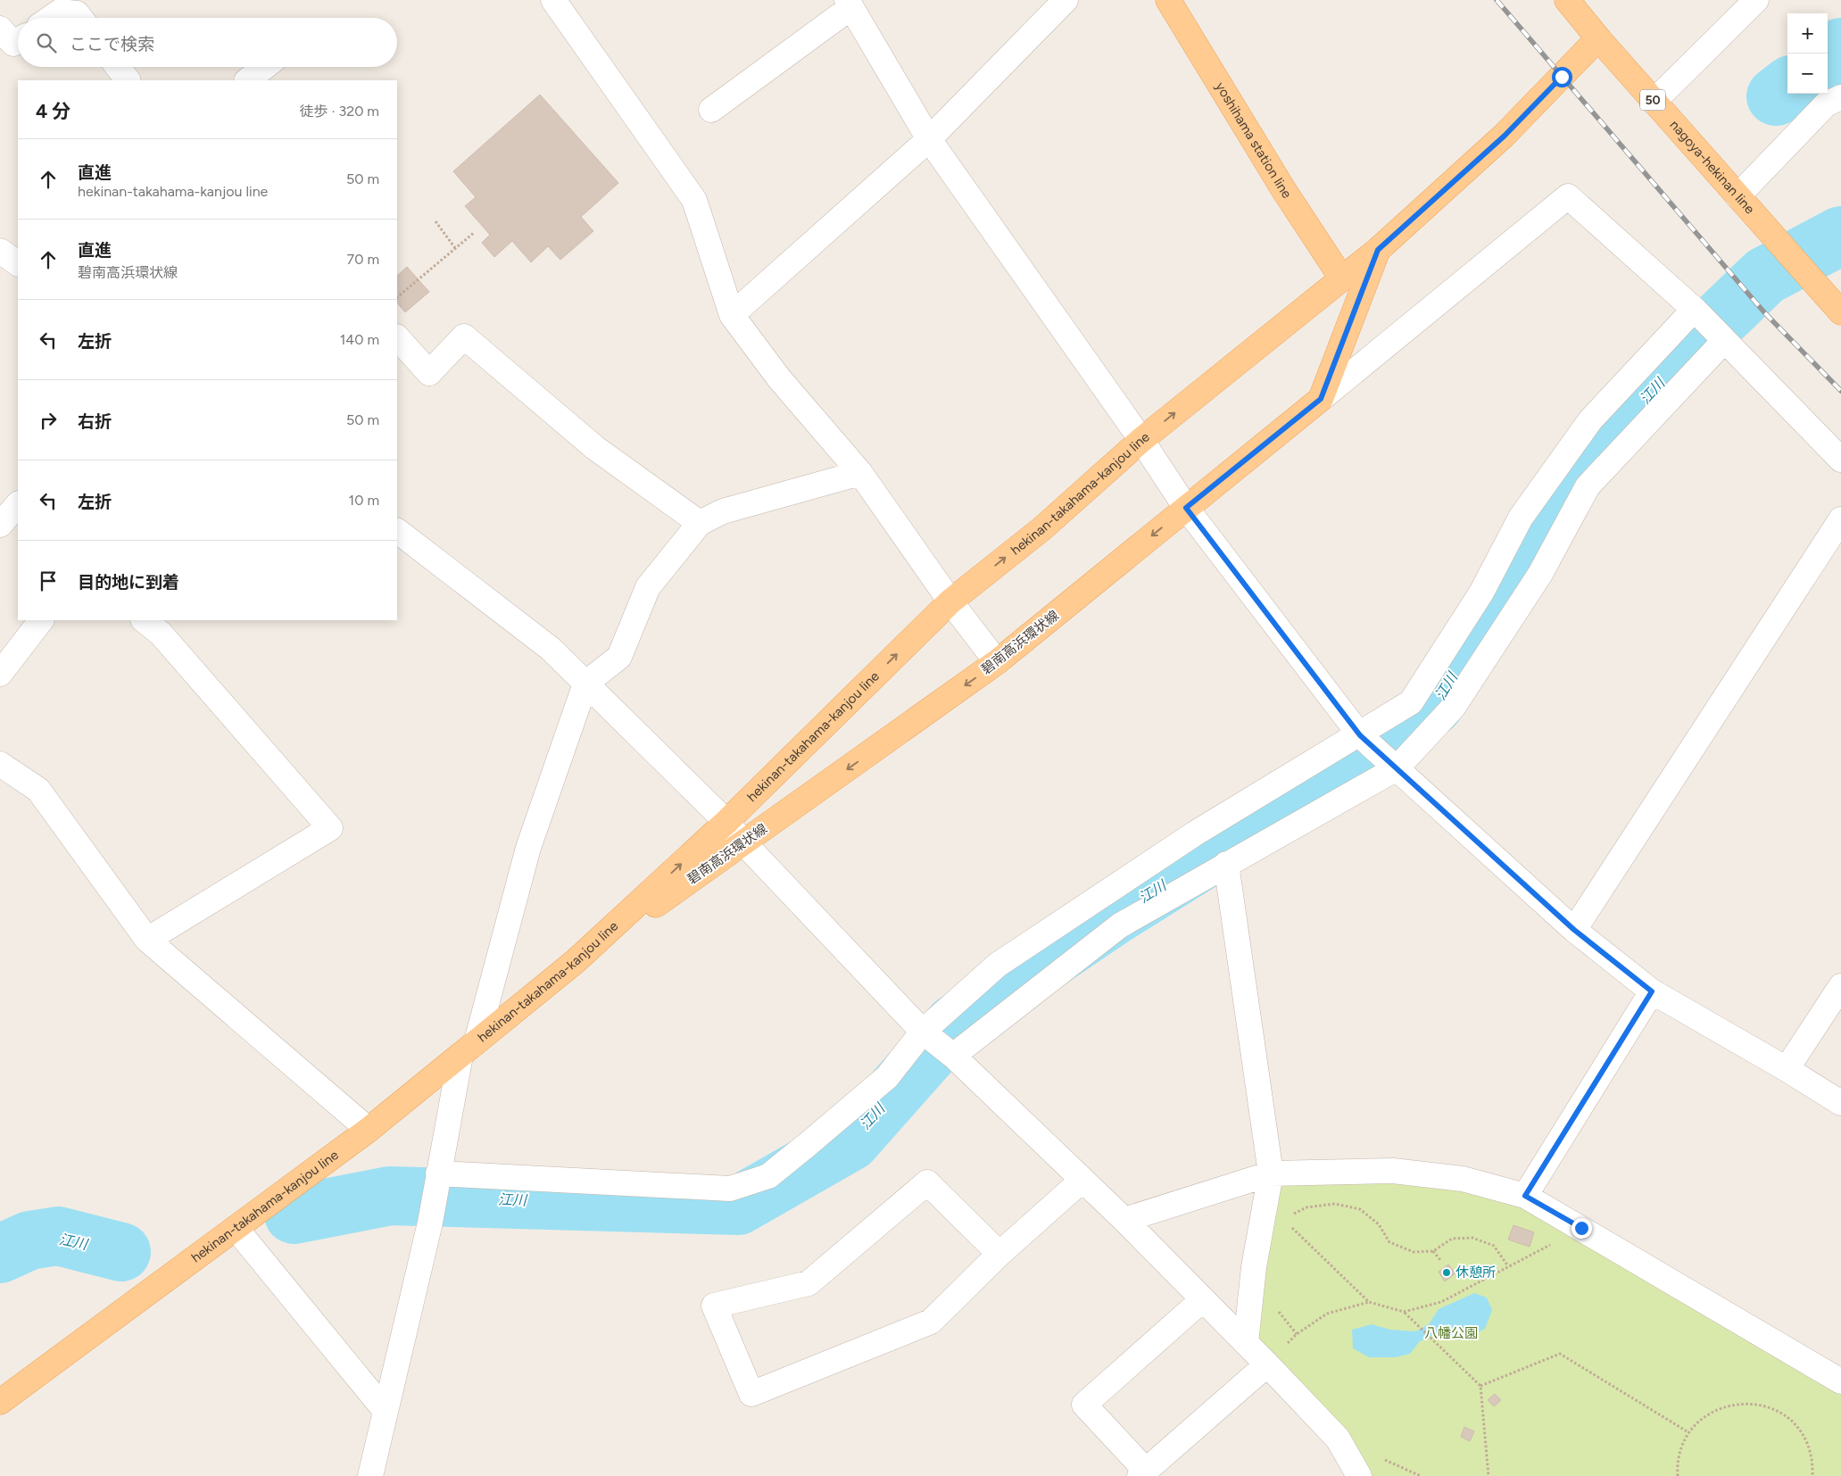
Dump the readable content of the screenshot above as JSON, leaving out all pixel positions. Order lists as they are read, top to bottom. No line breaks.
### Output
{"streets":{"main road":["50","yoshihama station line","nagoya-hekinan line","hekinan-takahama-kanjou line","碧南高浜環状線"]},"crossings":[["yoshihama station line","hekinan-takahama-kanjou line"],["nagoya-hekinan line","hekinan-takahama-kanjou line"],["hekinan-takahama-kanjou line","碧南高浜環状線"]],"one_way":["hekinan-takahama-kanjou line","碧南高浜環状線"],"water":["江川"],"parks":["八幡公園"],"places":["休憩所"],"page":{"map_buttons":["+","−"],"search":"ここで検索","heading":["4 分","徒歩 · 320 m"],"list":[["直進","hekinan-takahama-kanjou line","50 m"],["直進","碧南高浜環状線","70 m"],["左折","140 m"],["右折","50 m"],["左折","10 m"],"目的地に到着"]}}
